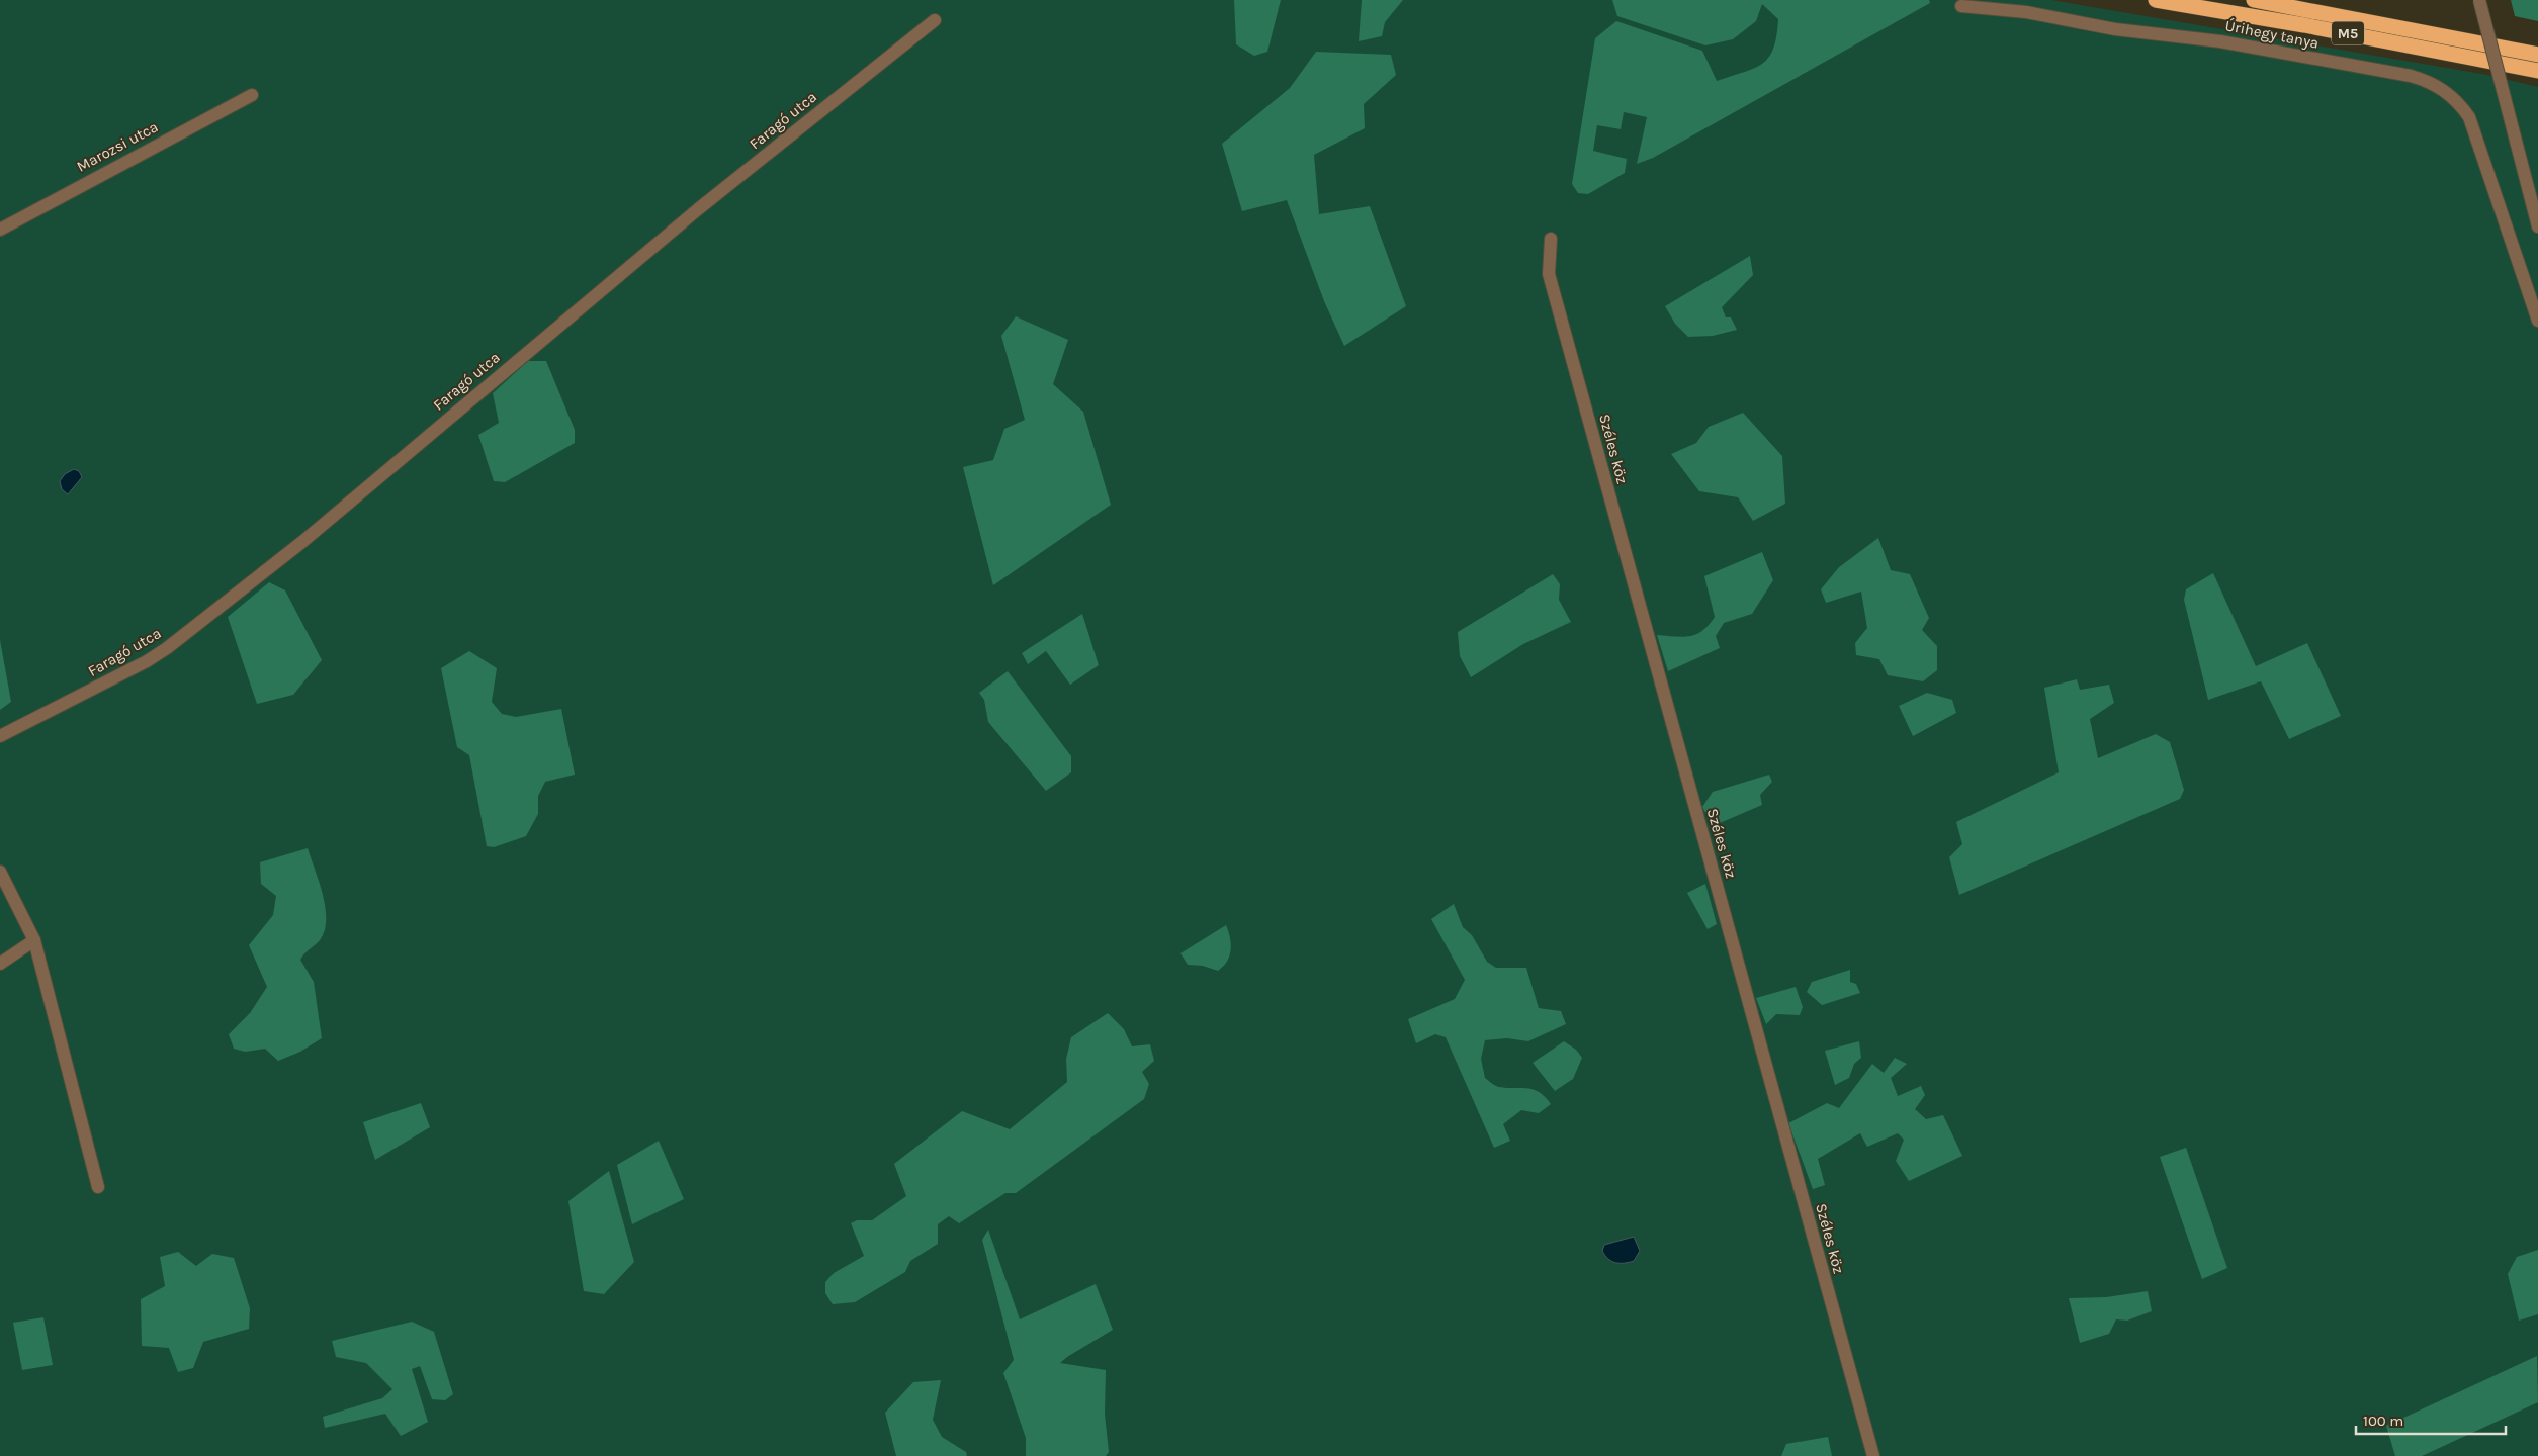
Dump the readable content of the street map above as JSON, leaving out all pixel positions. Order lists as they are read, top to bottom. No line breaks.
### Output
{"streets":{"highway":["M5"],"street":["Úrihegy tanya","Faragó utca","Marozsi utca","Széles köz"]},"scale_bar":"100 m"}
